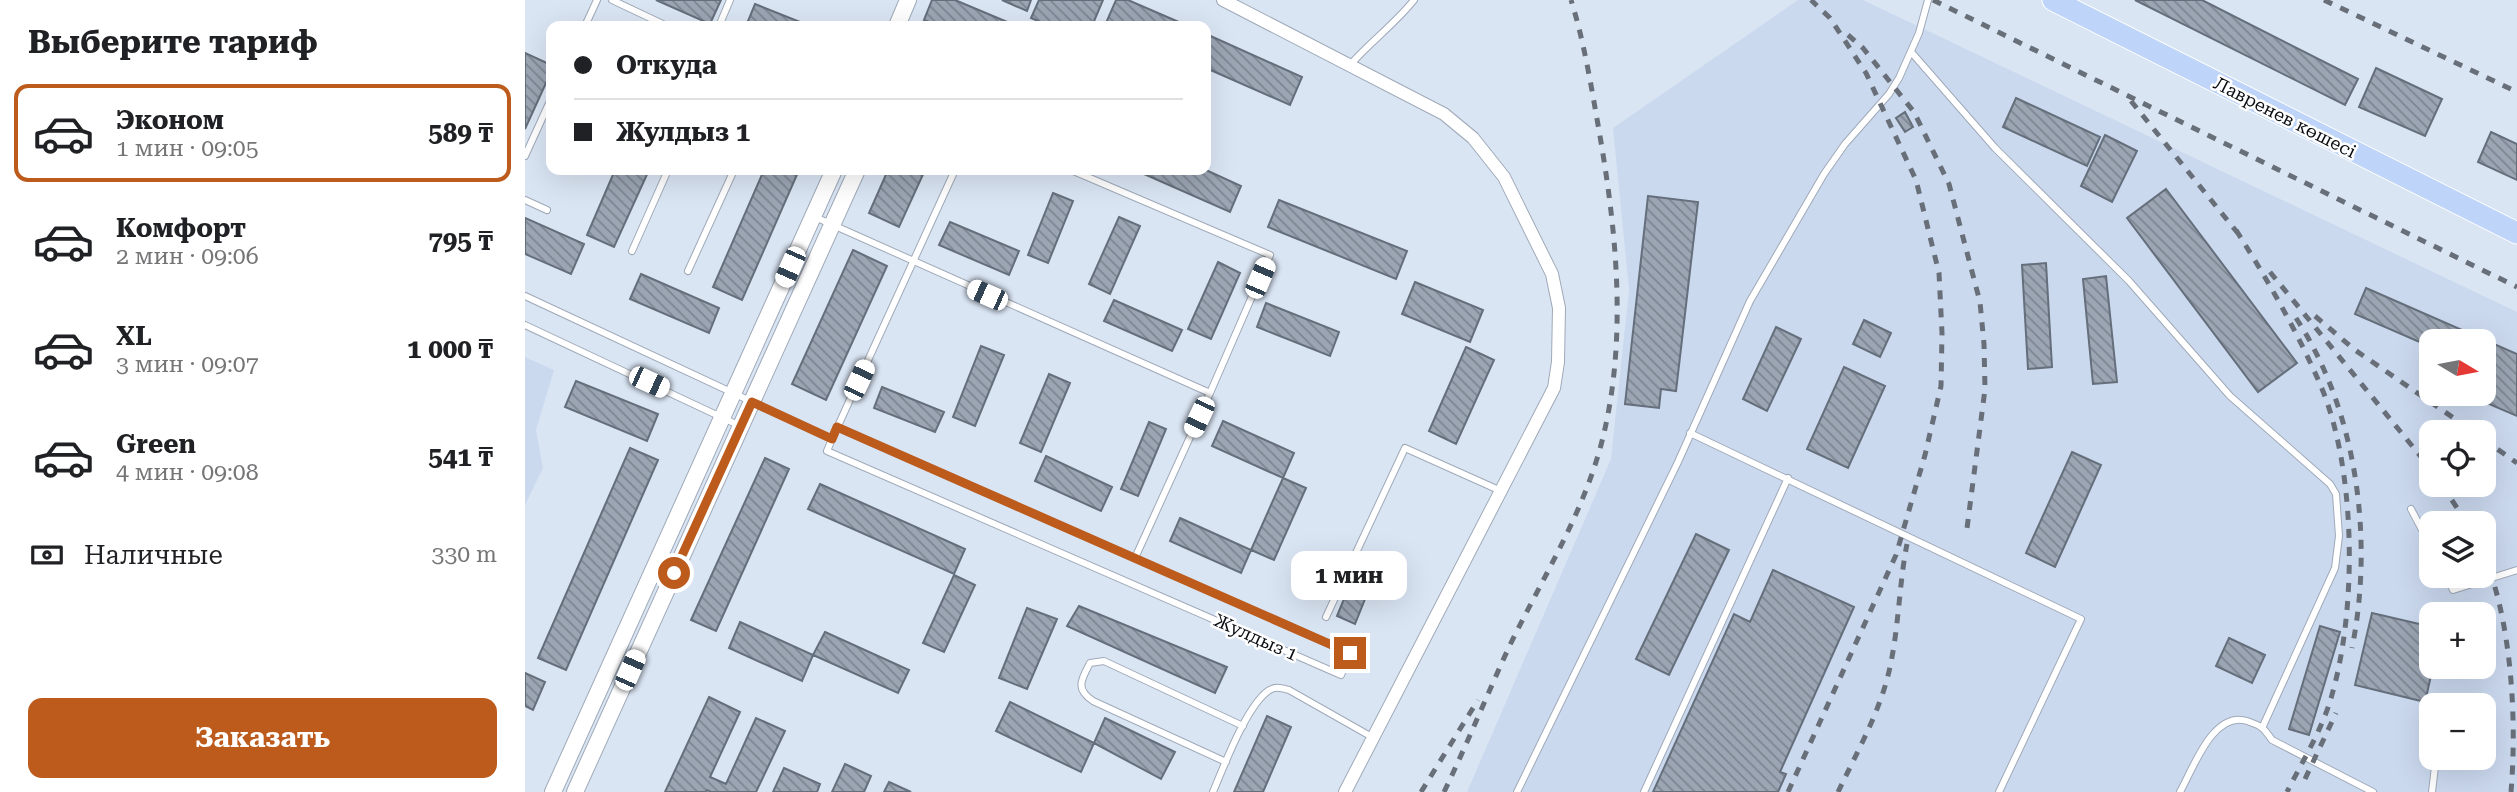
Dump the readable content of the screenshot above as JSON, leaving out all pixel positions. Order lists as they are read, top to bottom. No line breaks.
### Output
{"streets":{"main road":["Лавренев көшесі"],"lane":["Жулдыз 1"]},"north":"right","page":{"heading":"Выберите тариф","banner":["Откуда","Жулдыз 1"],"list":[{"name":"Эконом","note":"1 мин · 09:05","value":"589 ₸"},{"name":"Комфорт","note":"2 мин · 09:06","value":"795 ₸"},{"name":"XL","note":"3 мин · 09:07","value":"1 000 ₸"},{"name":"Green","note":"4 мин · 09:08","value":"541 ₸"}],"map_buttons":["+","−"],"pay":["Наличные","330 m"],"bubble":"1 мин","buttons":"Заказать"}}
